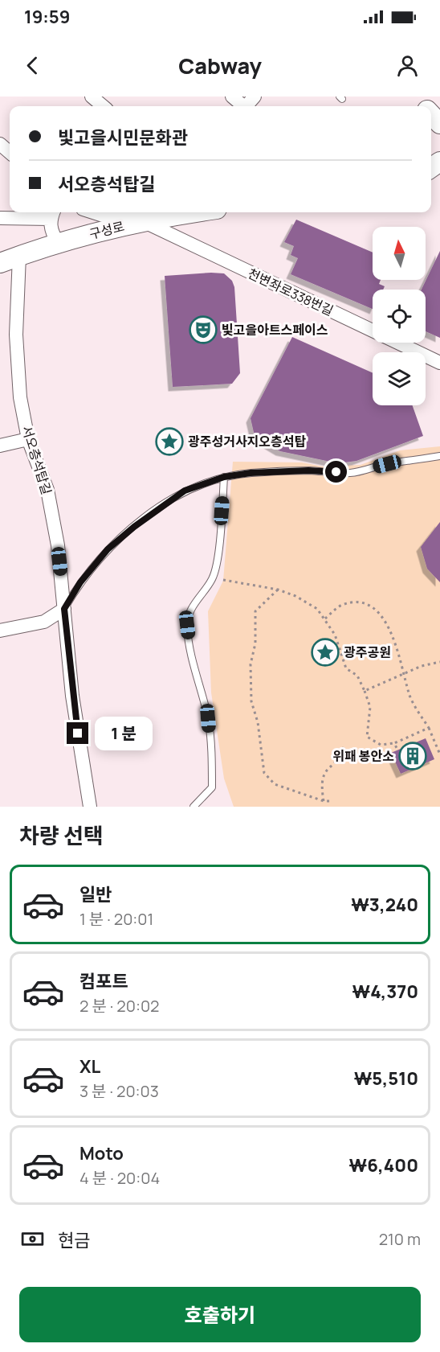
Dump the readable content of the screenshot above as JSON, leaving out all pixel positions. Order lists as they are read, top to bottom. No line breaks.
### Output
{"streets":{"street":["구성로","천변좌로338번길","서오층석탑길"]},"crossings":[["구성로","천변좌로338번길"],["구성로","서오층석탑길"]],"places":{"theatre":["빛고을아트스페이스"],"place":["광주성거사지오층석탑","광주공원"],"building":["위패 봉안소"]},"north":"top","page":{"status":"19:59","header":"Cabway","banner":["빛고을시민문화관","서오층석탑길"],"bubble":"1 분","heading":"차량 선택","list":[{"name":"일반","note":"1 분 · 20:01","value":"₩3,240"},{"name":"컴포트","note":"2 분 · 20:02","value":"₩4,370"},{"name":"XL","note":"3 분 · 20:03","value":"₩5,510"},{"name":"Moto","note":"4 분 · 20:04","value":"₩6,400"}],"pay":["현금","210 m"],"buttons":"호출하기"}}
